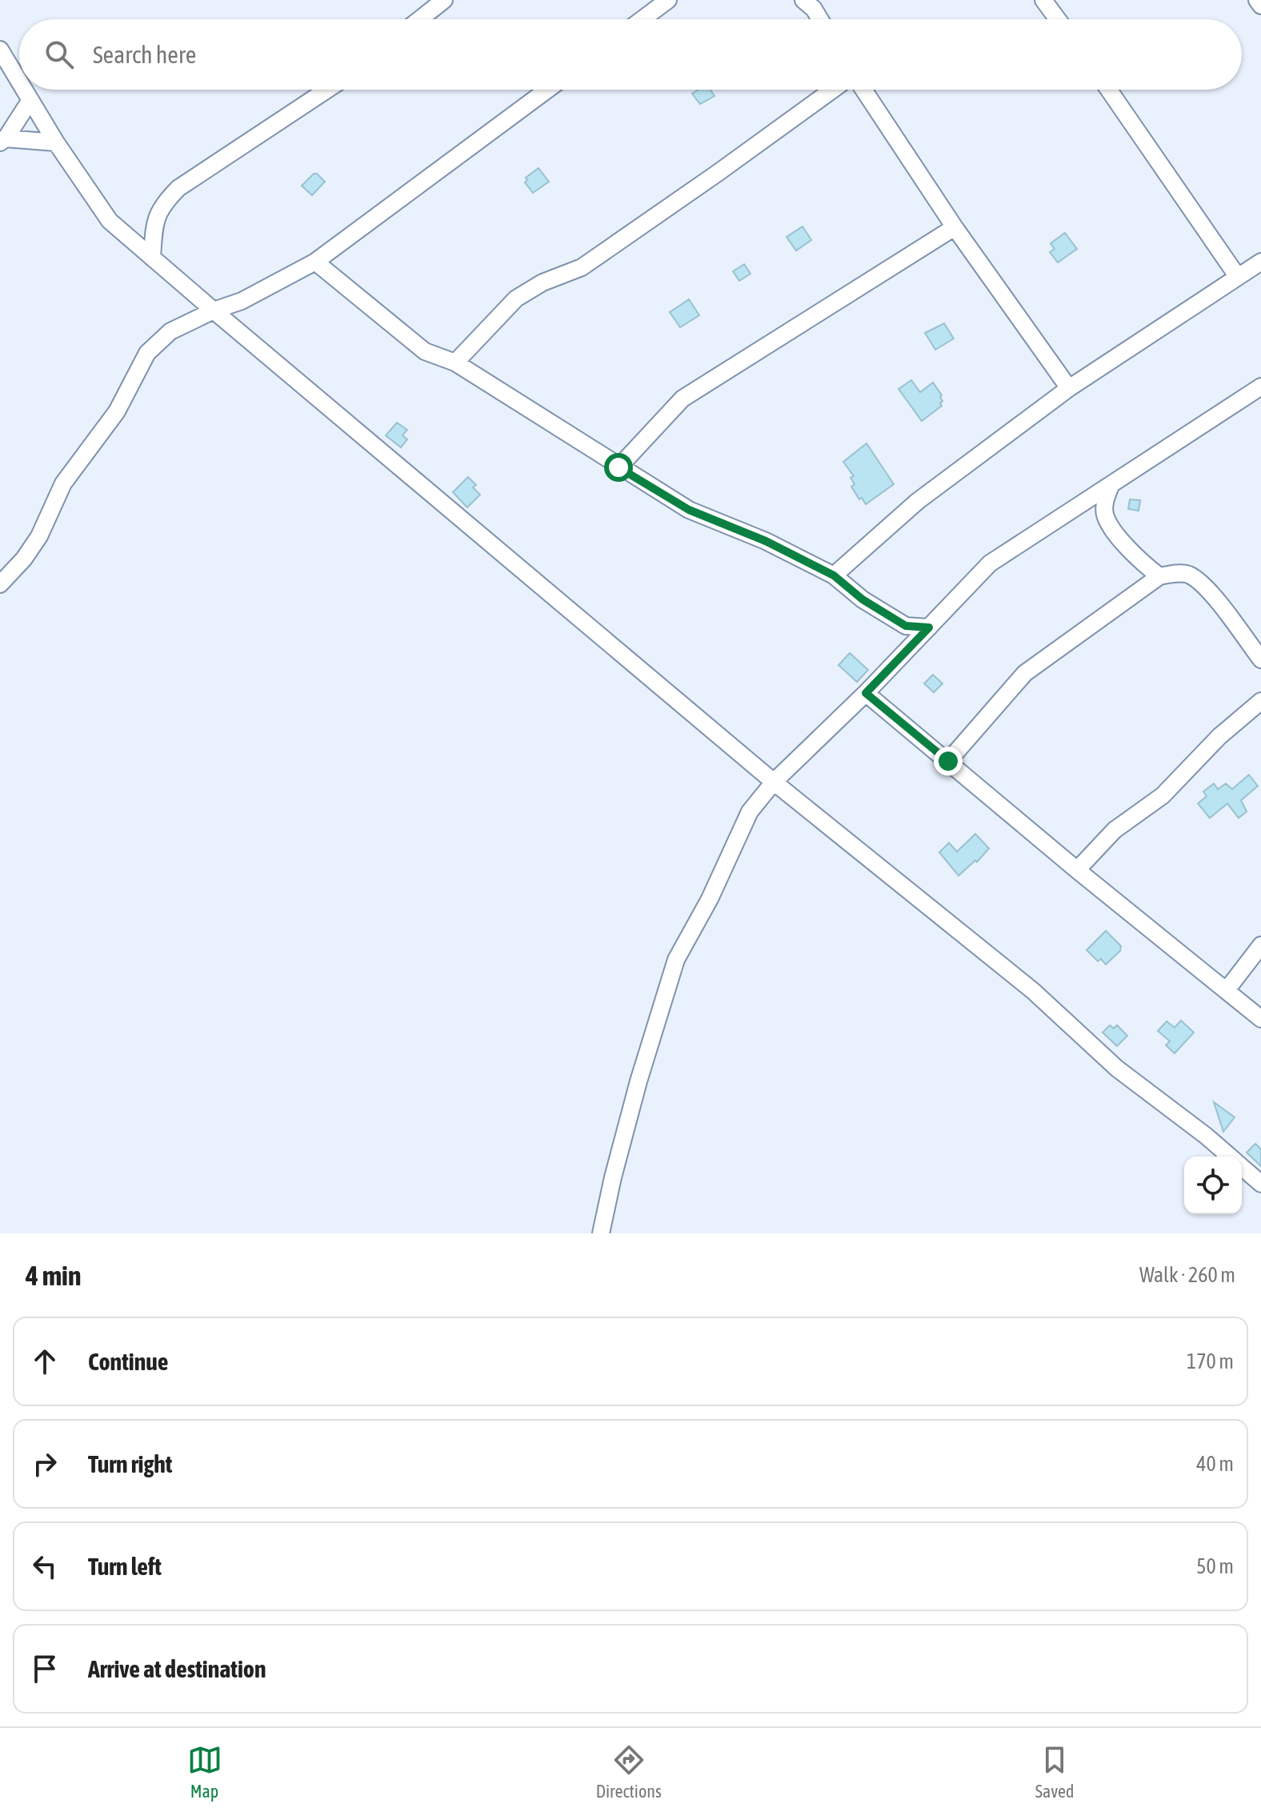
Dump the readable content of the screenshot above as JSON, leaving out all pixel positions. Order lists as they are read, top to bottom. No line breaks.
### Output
{"page":{"search":"Search here","heading":["4 min","Walk · 260 m"],"list":[["Continue","170 m"],["Turn right","40 m"],["Turn left","50 m"],"Arrive at destination"],"nav":["Map","Directions","Saved"]}}
